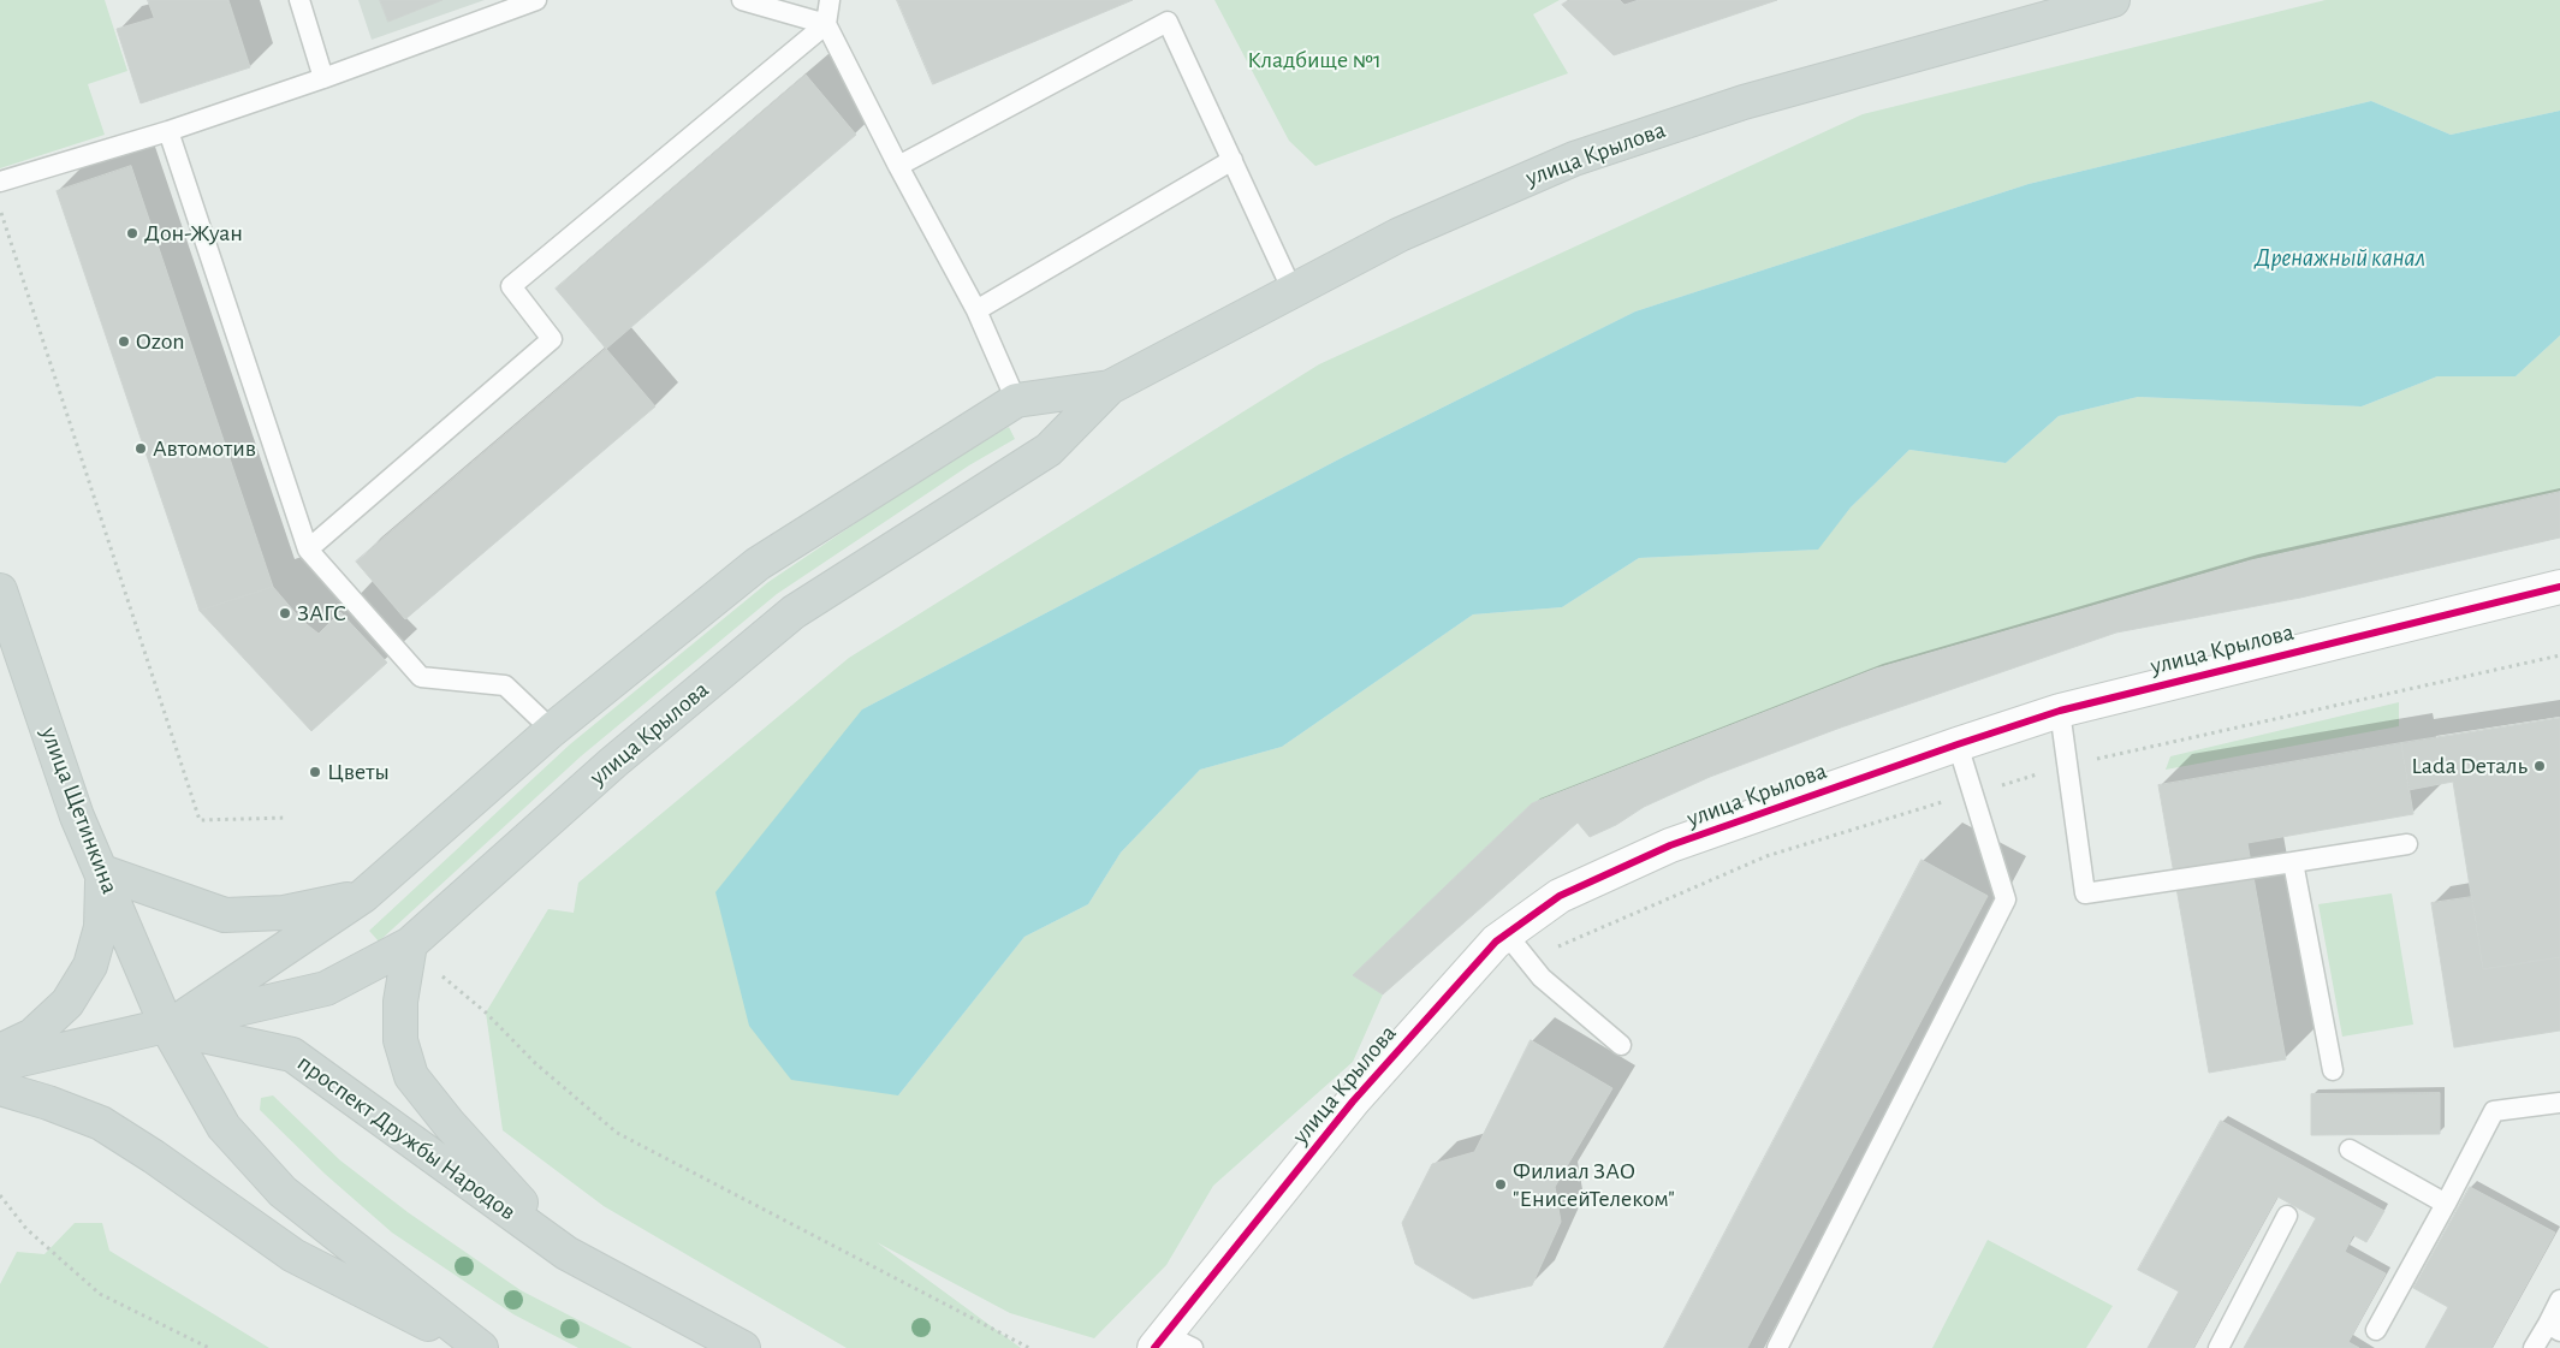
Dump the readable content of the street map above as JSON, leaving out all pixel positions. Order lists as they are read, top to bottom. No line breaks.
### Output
{"streets":{"main road":["улица Крылова","улица Щетинкина","проспект Дружбы Народов"]},"crossings":[["улица Крылова","улица Щетинкина"],["улица Крылова","проспект Дружбы Народов"],["улица Щетинкина","проспект Дружбы Народов"]],"water":["Дренажный канал"],"parks":["Кладбище №1"],"places":["Дон-Жуан","Ozon","Автомотив","ЗАГС","Lada Dеталь","Цветы","Филиал ЗАО \"ЕнисейТелеком\""]}
